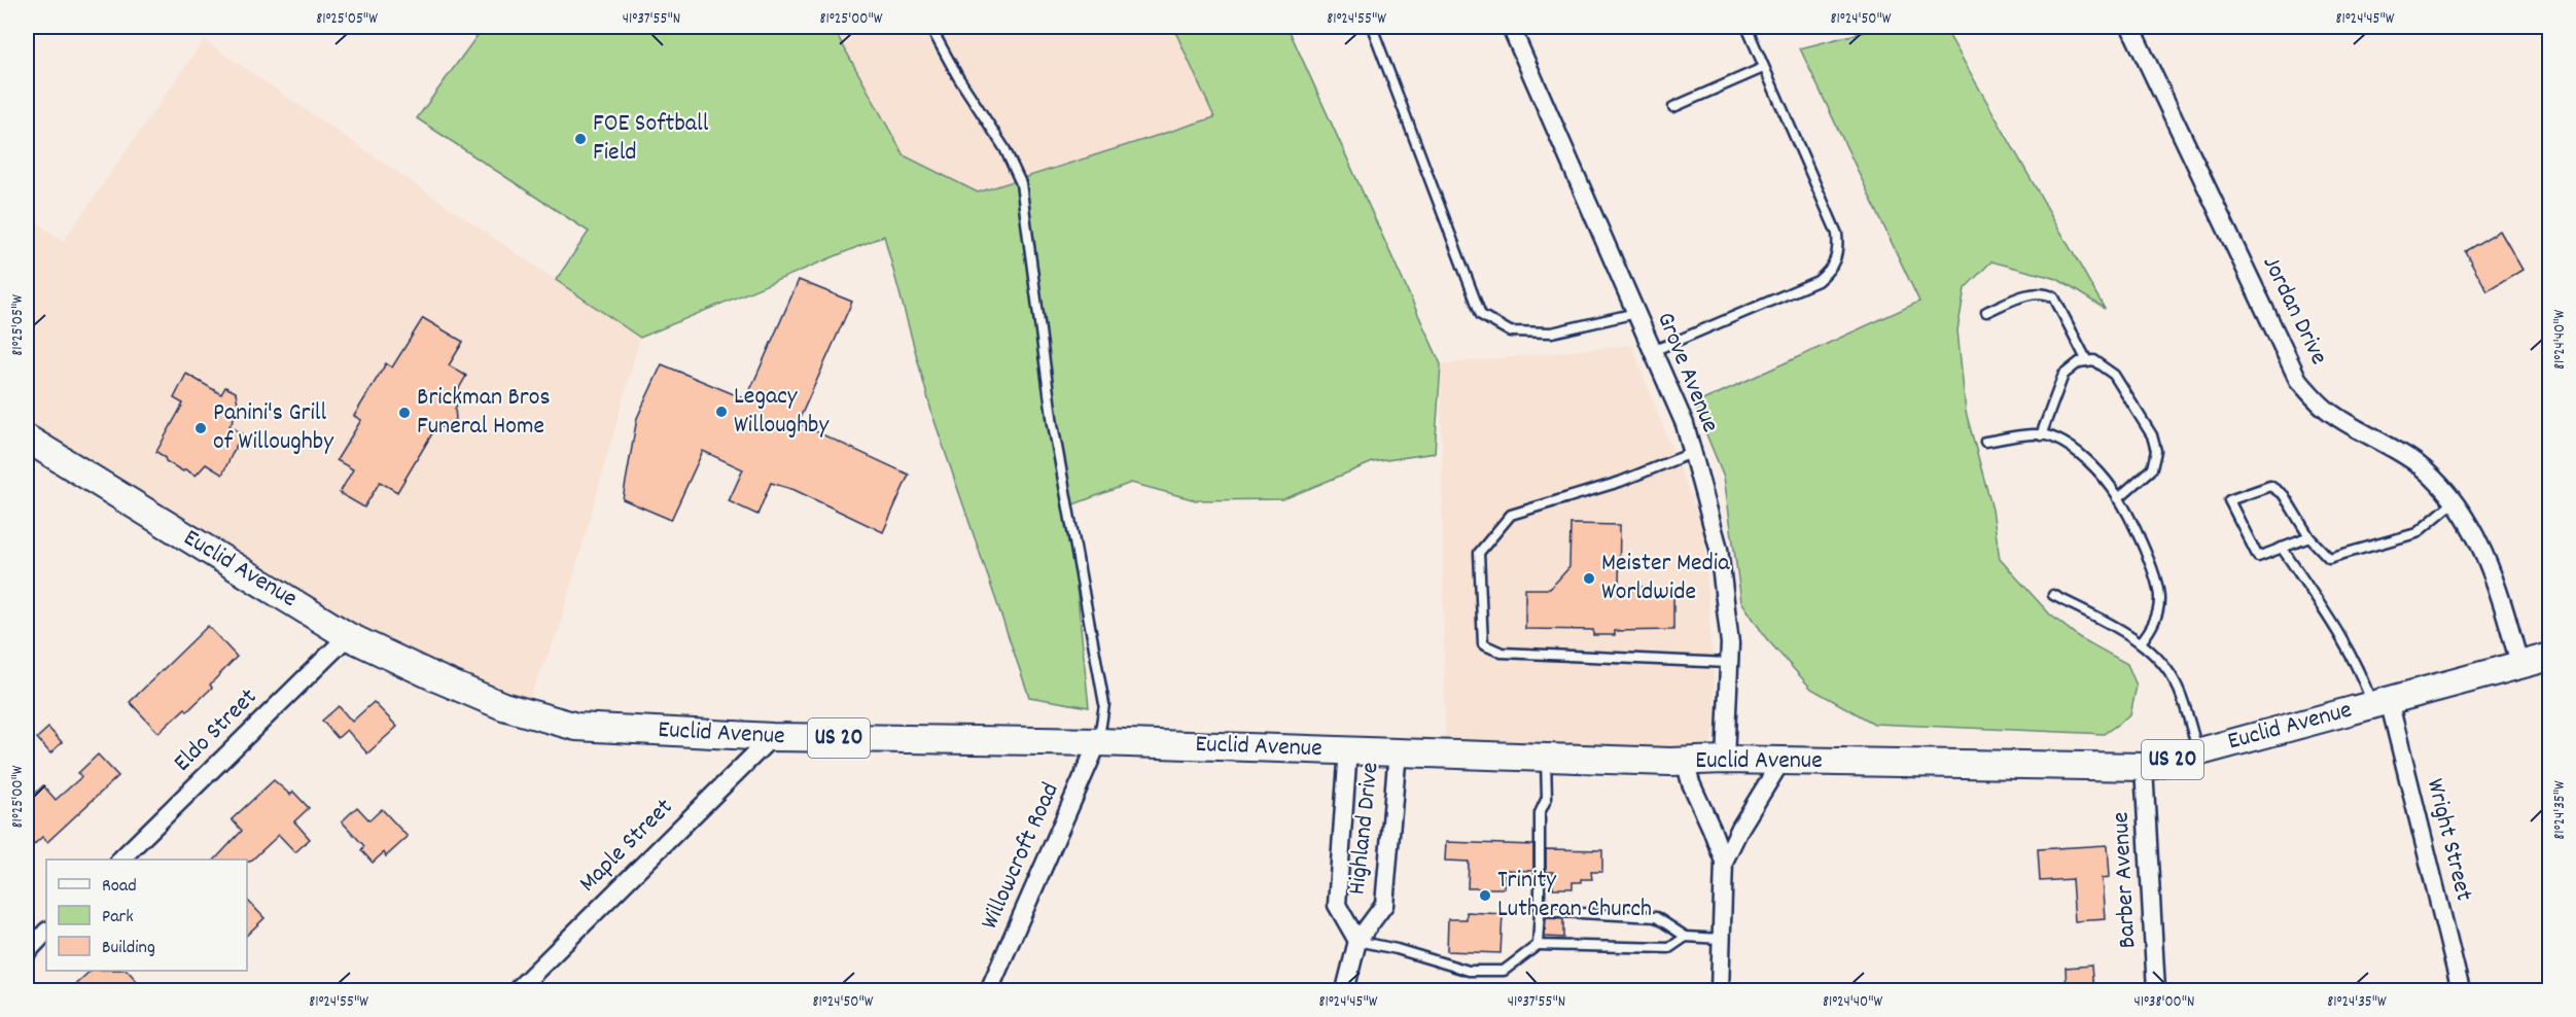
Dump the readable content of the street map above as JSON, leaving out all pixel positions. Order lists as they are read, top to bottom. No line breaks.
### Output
{"streets":{"main road":["Euclid Avenue","US 20"],"street":["Jordan Drive","Grove Avenue","Eldo Street","Highland Drive","Wright Street","Maple Street","Willowcroft Road","Barber Avenue"]},"crossings":[["Jordan Drive","Euclid Avenue"],["Grove Avenue","Euclid Avenue"],["Euclid Avenue","Eldo Street"],["Euclid Avenue","Highland Drive"],["Euclid Avenue","Wright Street"],["Euclid Avenue","Maple Street"],["Euclid Avenue","Willowcroft Road"],["Euclid Avenue","Barber Avenue"]],"places":["FOE Softball Field","Legacy Willoughby","Brickman Bros Funeral Home","Panini's Grill of Willoughby","Meister Media Worldwide","Trinity Lutheran Church"],"legend":["Road","Park","Building"],"coordinates":["81°25'05\"W","41°37'55\"N","81°25'00\"W","81°24'55\"W","81°24'50\"W","81°24'45\"W","81°24'40\"W","81°24'35\"W","41°38'00\"N"]}
